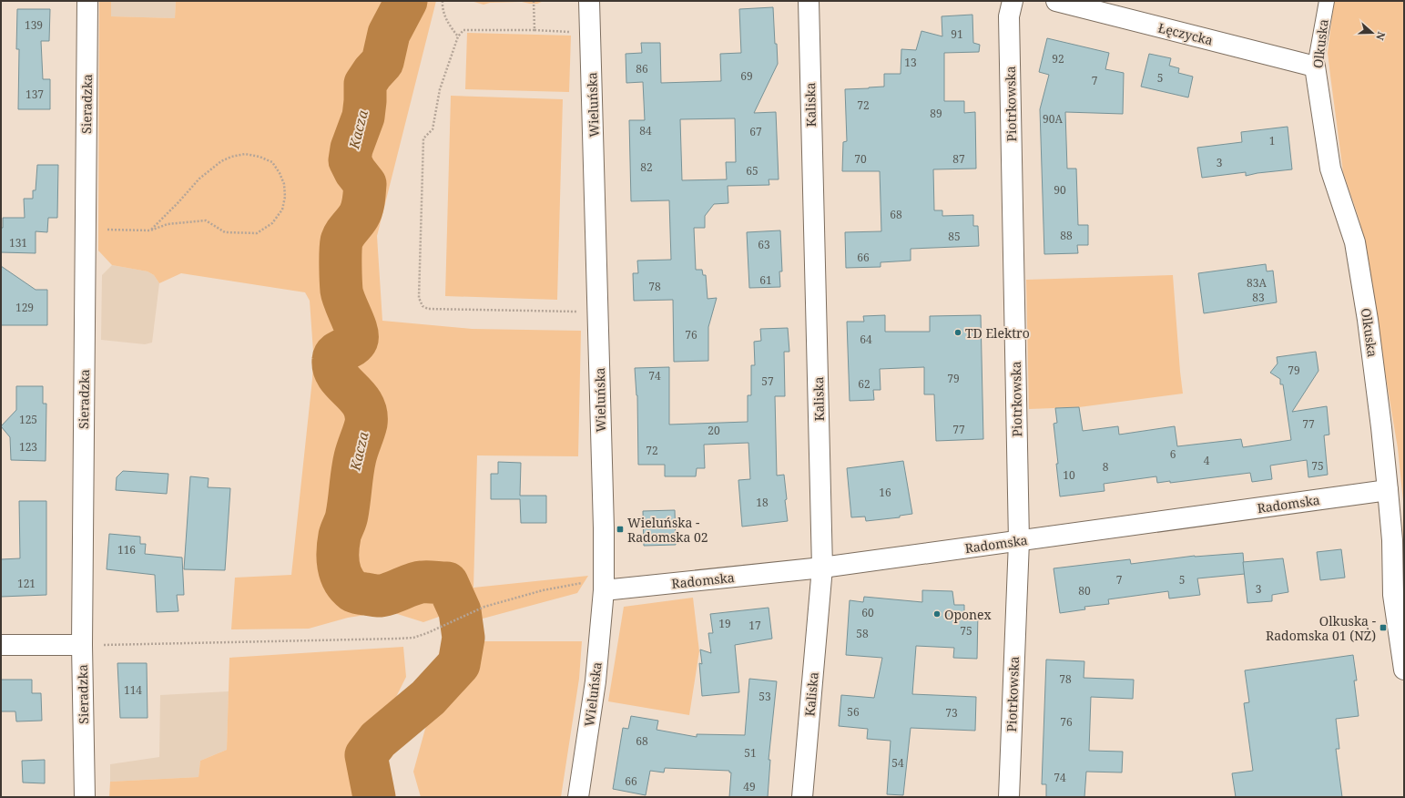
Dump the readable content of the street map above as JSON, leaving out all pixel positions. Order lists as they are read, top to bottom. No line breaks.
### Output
{"streets":{"street":["Łęczycka","Olkuska","Sieradzka","Piotrkowska","Wieluńska","Kaliska","Radomska"]},"crossings":[["Łęczycka","Olkuska"],["Olkuska","Radomska"],["Piotrkowska","Radomska"],["Wieluńska","Radomska"],["Kaliska","Radomska"]],"water":["Kacza"],"places":{"other":["TD Elektro","Oponex"],"transit":["Wieluńska - Radomska 02","Olkuska - Radomska 01 (NŻ)"]},"house_numbers":["139","91","92","13","86","69","5","7","137","72","89","90A","84","67","1","70","87","3","82","65","90","68","88","85","131","63","66","61","83A","78","83","129","76","64","79","74","79","57","62","125","77","77","20","123","72","6","4","75","8","10","16","18","116","7","5","121","3","80","60","19","17","75","58","78","114","53","56","73","76","68","51","54","74","66","49"],"north":"right"}
